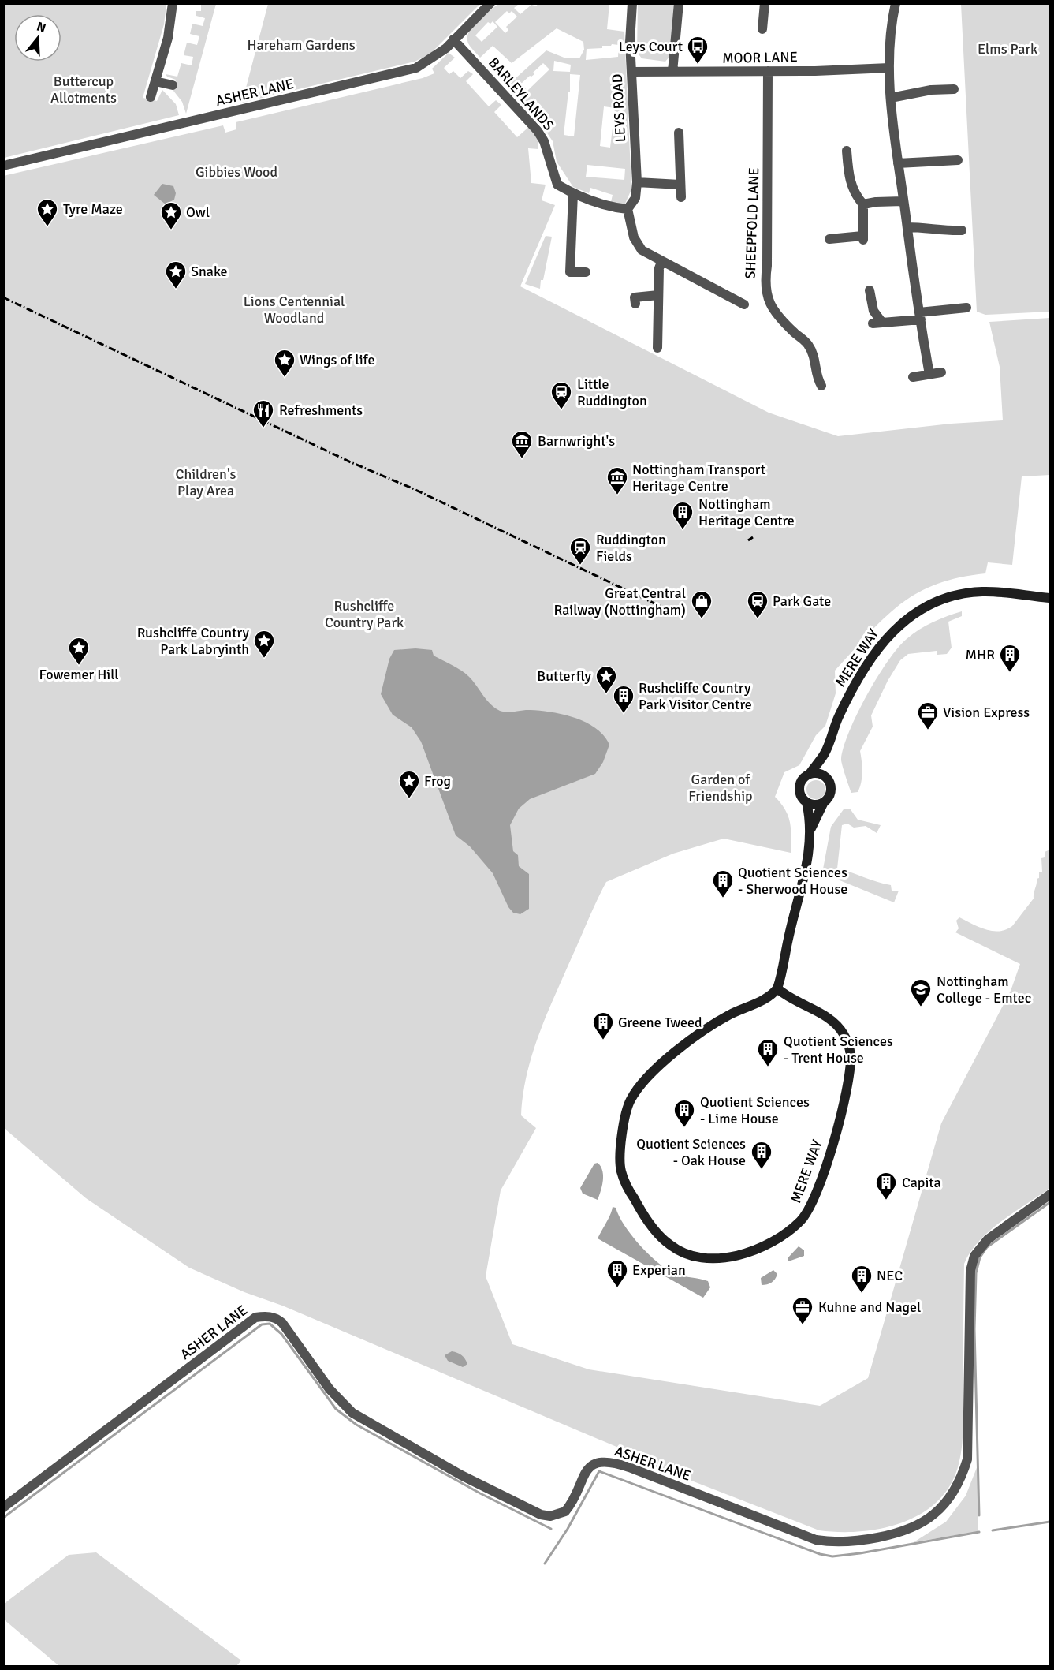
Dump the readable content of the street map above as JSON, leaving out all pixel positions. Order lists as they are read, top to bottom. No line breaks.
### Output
{"streets":{"street":["MOOR LANE","ASHER LANE","BARLEYLANDS","LEYS ROAD","SHEEPFOLD LANE","MERE WAY"]},"crossings":[["MOOR LANE","LEYS ROAD"],["MOOR LANE","SHEEPFOLD LANE"],["ASHER LANE","BARLEYLANDS"],["BARLEYLANDS","LEYS ROAD"]],"parks":["Hareham Gardens","Elms Park","Buttercup Allotments","Gibbies Wood","Lions Centennial Woodland","Children's Play Area","Rushcliffe Country Park","Garden of Friendship"],"places":{"bus stop":["Leys Court"],"place":["Tyre Maze","Owl","Snake","Wings of life","Rushcliffe Country Park Labryinth","Fowemer Hill","Butterfly","Frog"],"station":["Little Ruddington","Ruddington Fields","Park Gate"],"restaurant":["Refreshments"],"museum":["Barnwright's","Nottingham Transport Heritage Centre"],"building":["Nottingham Heritage Centre","MHR","Rushcliffe Country Park Visitor Centre","Quotient Sciences - Sherwood House","Greene Tweed","Quotient Sciences - Trent House","Quotient Sciences - Lime House","Quotient Sciences - Oak House","Capita","Experian","NEC"],"shop":["Great Central Railway (Nottingham)"],"office":["Vision Express","Kuhne and Nagel"],"school or university":["Nottingham College - Emtec"]},"north":"top"}
